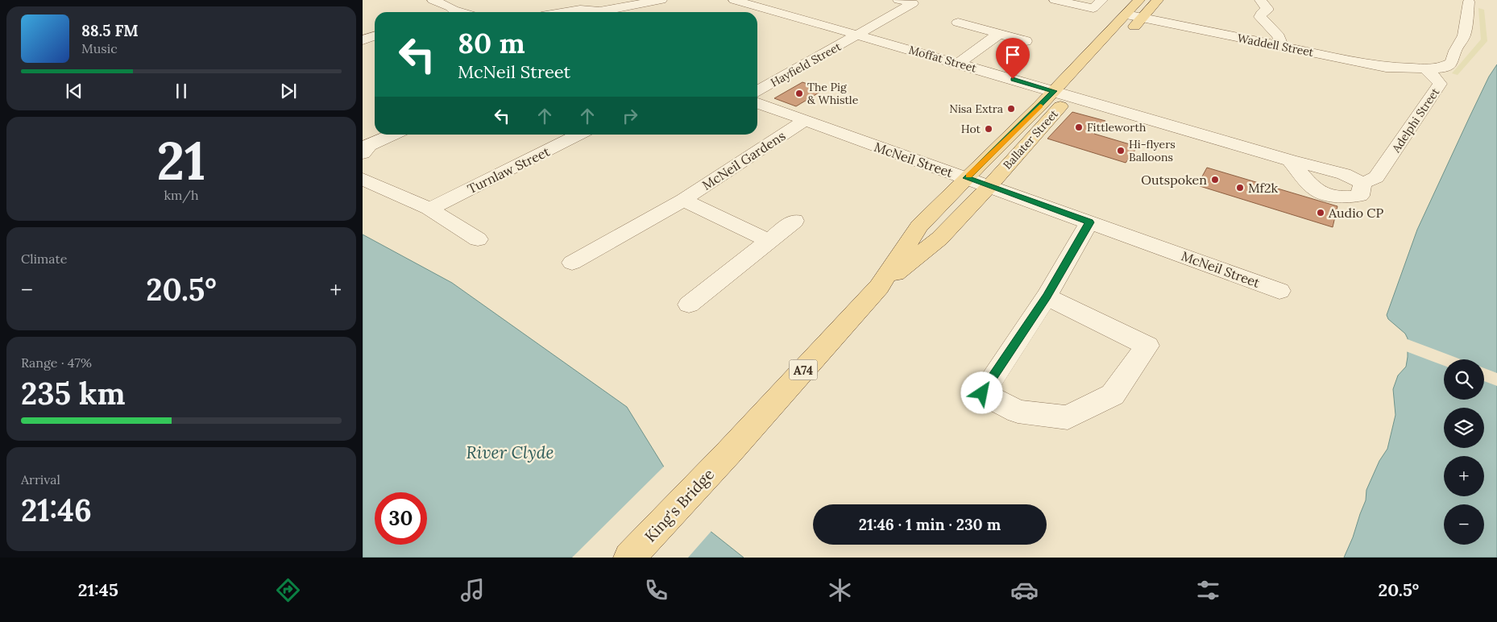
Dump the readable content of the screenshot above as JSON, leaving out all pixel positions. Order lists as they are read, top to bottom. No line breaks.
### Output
{"streets":{"main road":["Ballater Street","A74","King's Bridge"],"street":["Waddell Street","Moffat Street","Hayfield Street","Adelphi Street","McNeil Street","McNeil Gardens","Turnlaw Street"]},"crossings":[["Waddell Street","Adelphi Street"],["Waddell Street","Ballater Street"],["Moffat Street","Hayfield Street"],["Moffat Street","Adelphi Street"],["Moffat Street","Ballater Street"],["Ballater Street","McNeil Street"],["Ballater Street","King's Bridge"],["McNeil Street","McNeil Gardens"]],"water":["River Clyde"],"places":["The Pig & Whistle","Nisa Extra","Fittleworth","Hot","Hi-flyers Balloons","Outspoken","Mf2k","Audio CP"],"page":{"turn":["80 m","McNeil Street"],"song":["88.5 FM","Music"],"tile":[["21","km/h"],"Climate",["Range · 47%","235 km"],["Arrival","21:46"]],"heat":["−","20.5°","+"],"map_buttons":["+","−"],"limit":"30","trip":"21:46 · 1 min · 230 m","tabs":["21:45","20.5°"]}}
